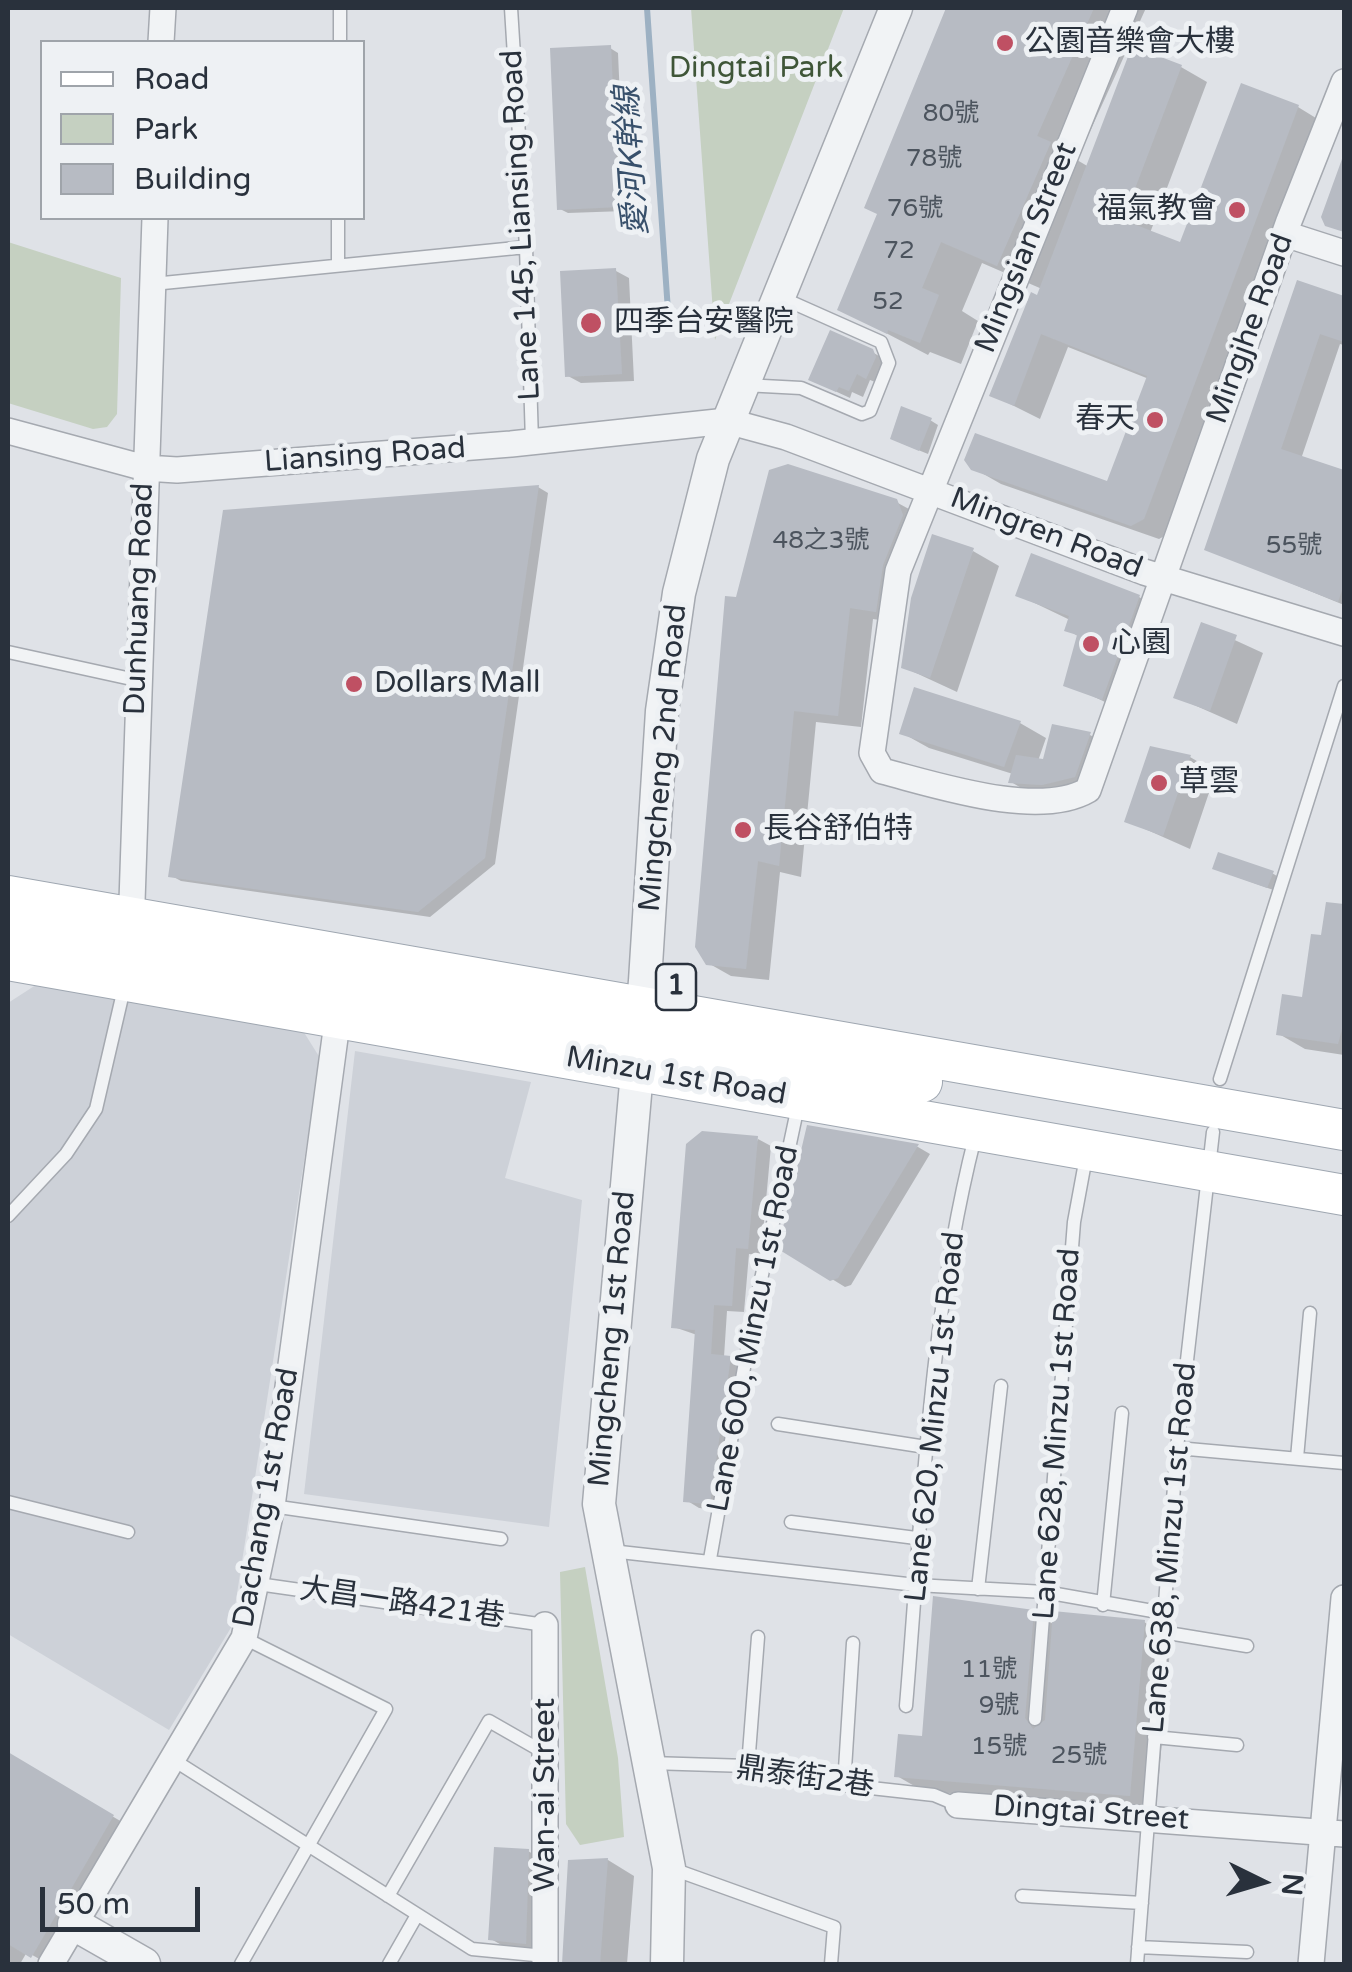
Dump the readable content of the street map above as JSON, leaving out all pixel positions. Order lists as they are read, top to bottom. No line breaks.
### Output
{"streets":{"main road":["1","Minzu 1st Road"],"street":["Mingsian Street","Mingjhe Road","Liansing Road","Mingren Road","Dunhuang Road","Mingcheng 2nd Road","Mingcheng 1st Road","Dachang 1st Road","Wan-ai Street","Dingtai Street"],"lane":["Lane 145, Liansing Road","Lane 600, Minzu 1st Road","Lane 620, Minzu 1st Road","Lane 628, Minzu 1st Road","Lane 638, Minzu 1st Road","大昌一路421巷","鼎泰街2巷"]},"crossings":[["Lane 145, Liansing Road","Liansing Road"],["Mingsian Street","Mingren Road"],["Mingjhe Road","Mingren Road"],["Liansing Road","Mingren Road"],["Liansing Road","Dunhuang Road"],["Liansing Road","Mingcheng 2nd Road"],["Mingren Road","Mingcheng 2nd Road"],["Dunhuang Road","Minzu 1st Road"],["Mingcheng 2nd Road","Minzu 1st Road"],["Mingcheng 2nd Road","Mingcheng 1st Road"],["Minzu 1st Road","Lane 600, Minzu 1st Road"],["Minzu 1st Road","Mingcheng 1st Road"],["Minzu 1st Road","Lane 620, Minzu 1st Road"],["Minzu 1st Road","Lane 628, Minzu 1st Road"],["Minzu 1st Road","Dachang 1st Road"],["Minzu 1st Road","Lane 638, Minzu 1st Road"],["Mingcheng 1st Road","鼎泰街2巷"],["Dachang 1st Road","大昌一路421巷"],["Lane 638, Minzu 1st Road","Dingtai Street"],["大昌一路421巷","Wan-ai Street"],["鼎泰街2巷","Dingtai Street"]],"water":["愛河K幹線"],"parks":["Dingtai Park"],"places":["公園音樂會大樓","福氣教會","四季台安醫院","春天","心園","Dollars Mall","草雲","長谷舒伯特"],"house_numbers":["80號","78號","76號","72","52","48之3號","55號","11號","9號","15號","25號"],"legend":["Road","Park","Building"],"scale_bar":"50 m","north":"right"}
